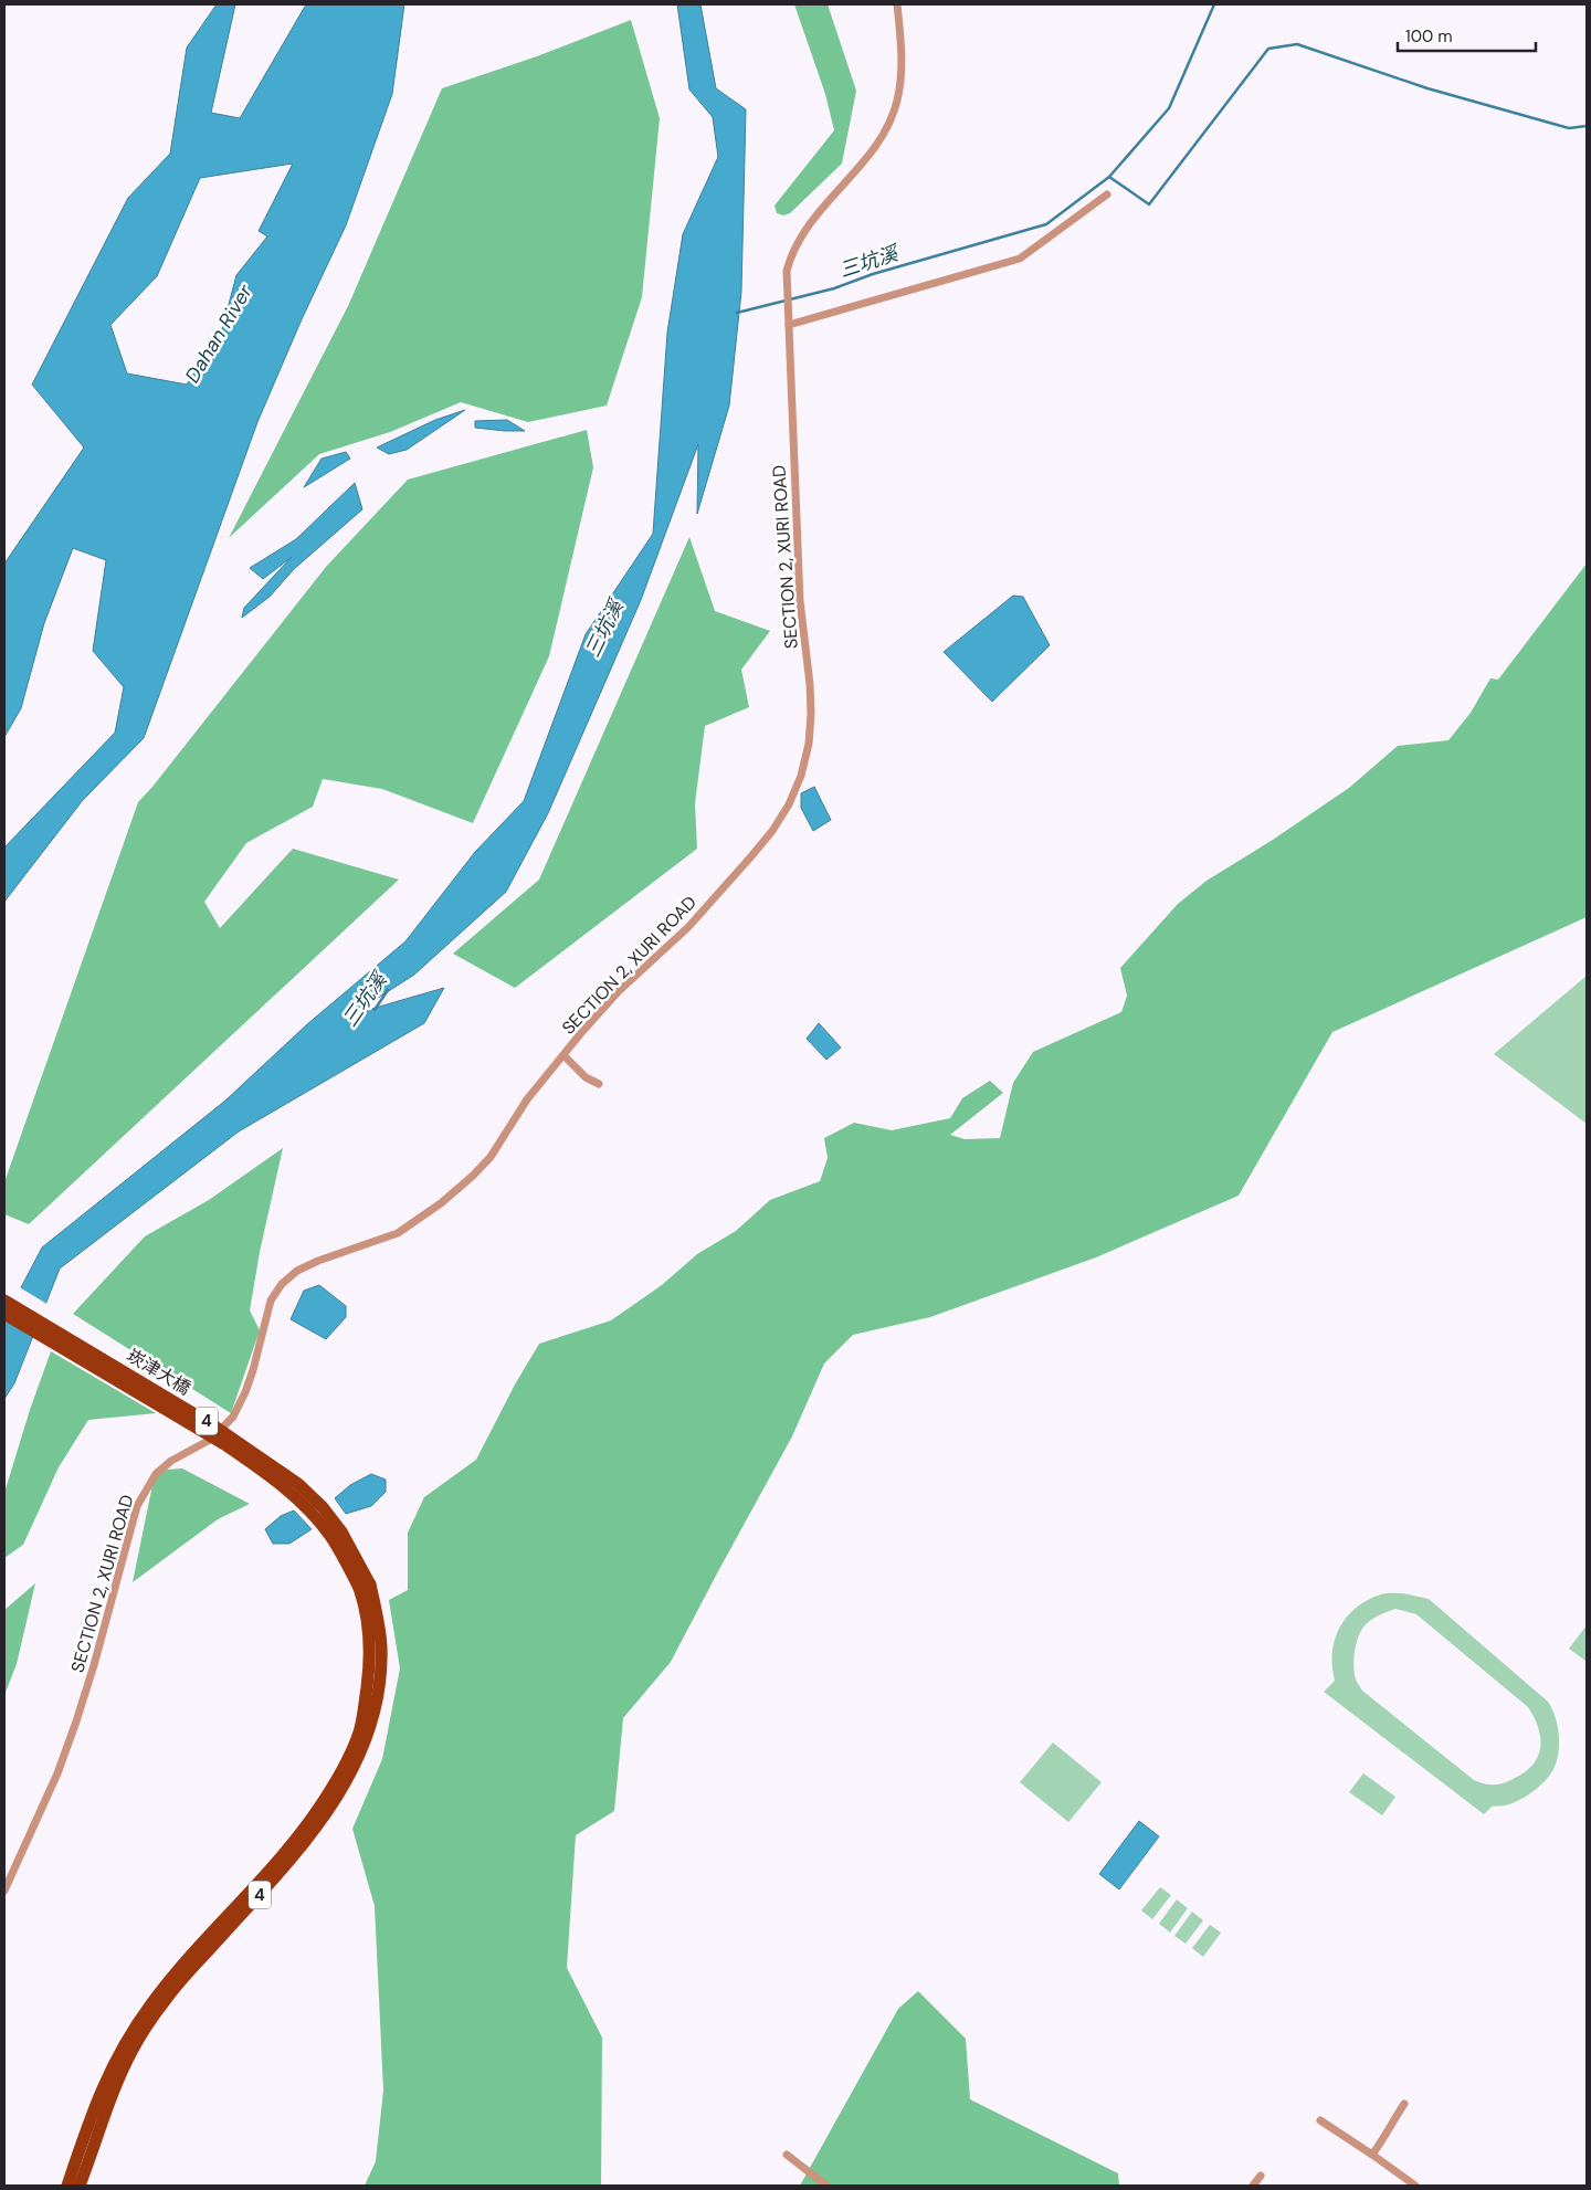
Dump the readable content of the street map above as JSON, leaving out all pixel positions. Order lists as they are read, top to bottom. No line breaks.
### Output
{"streets":{"main road":["崁津大橋","4"],"street":["SECTION 2, XURI ROAD"]},"crossings":[["崁津大橋","4"]],"water":["三坑溪","Dahan River"],"scale_bar":"100 m"}
